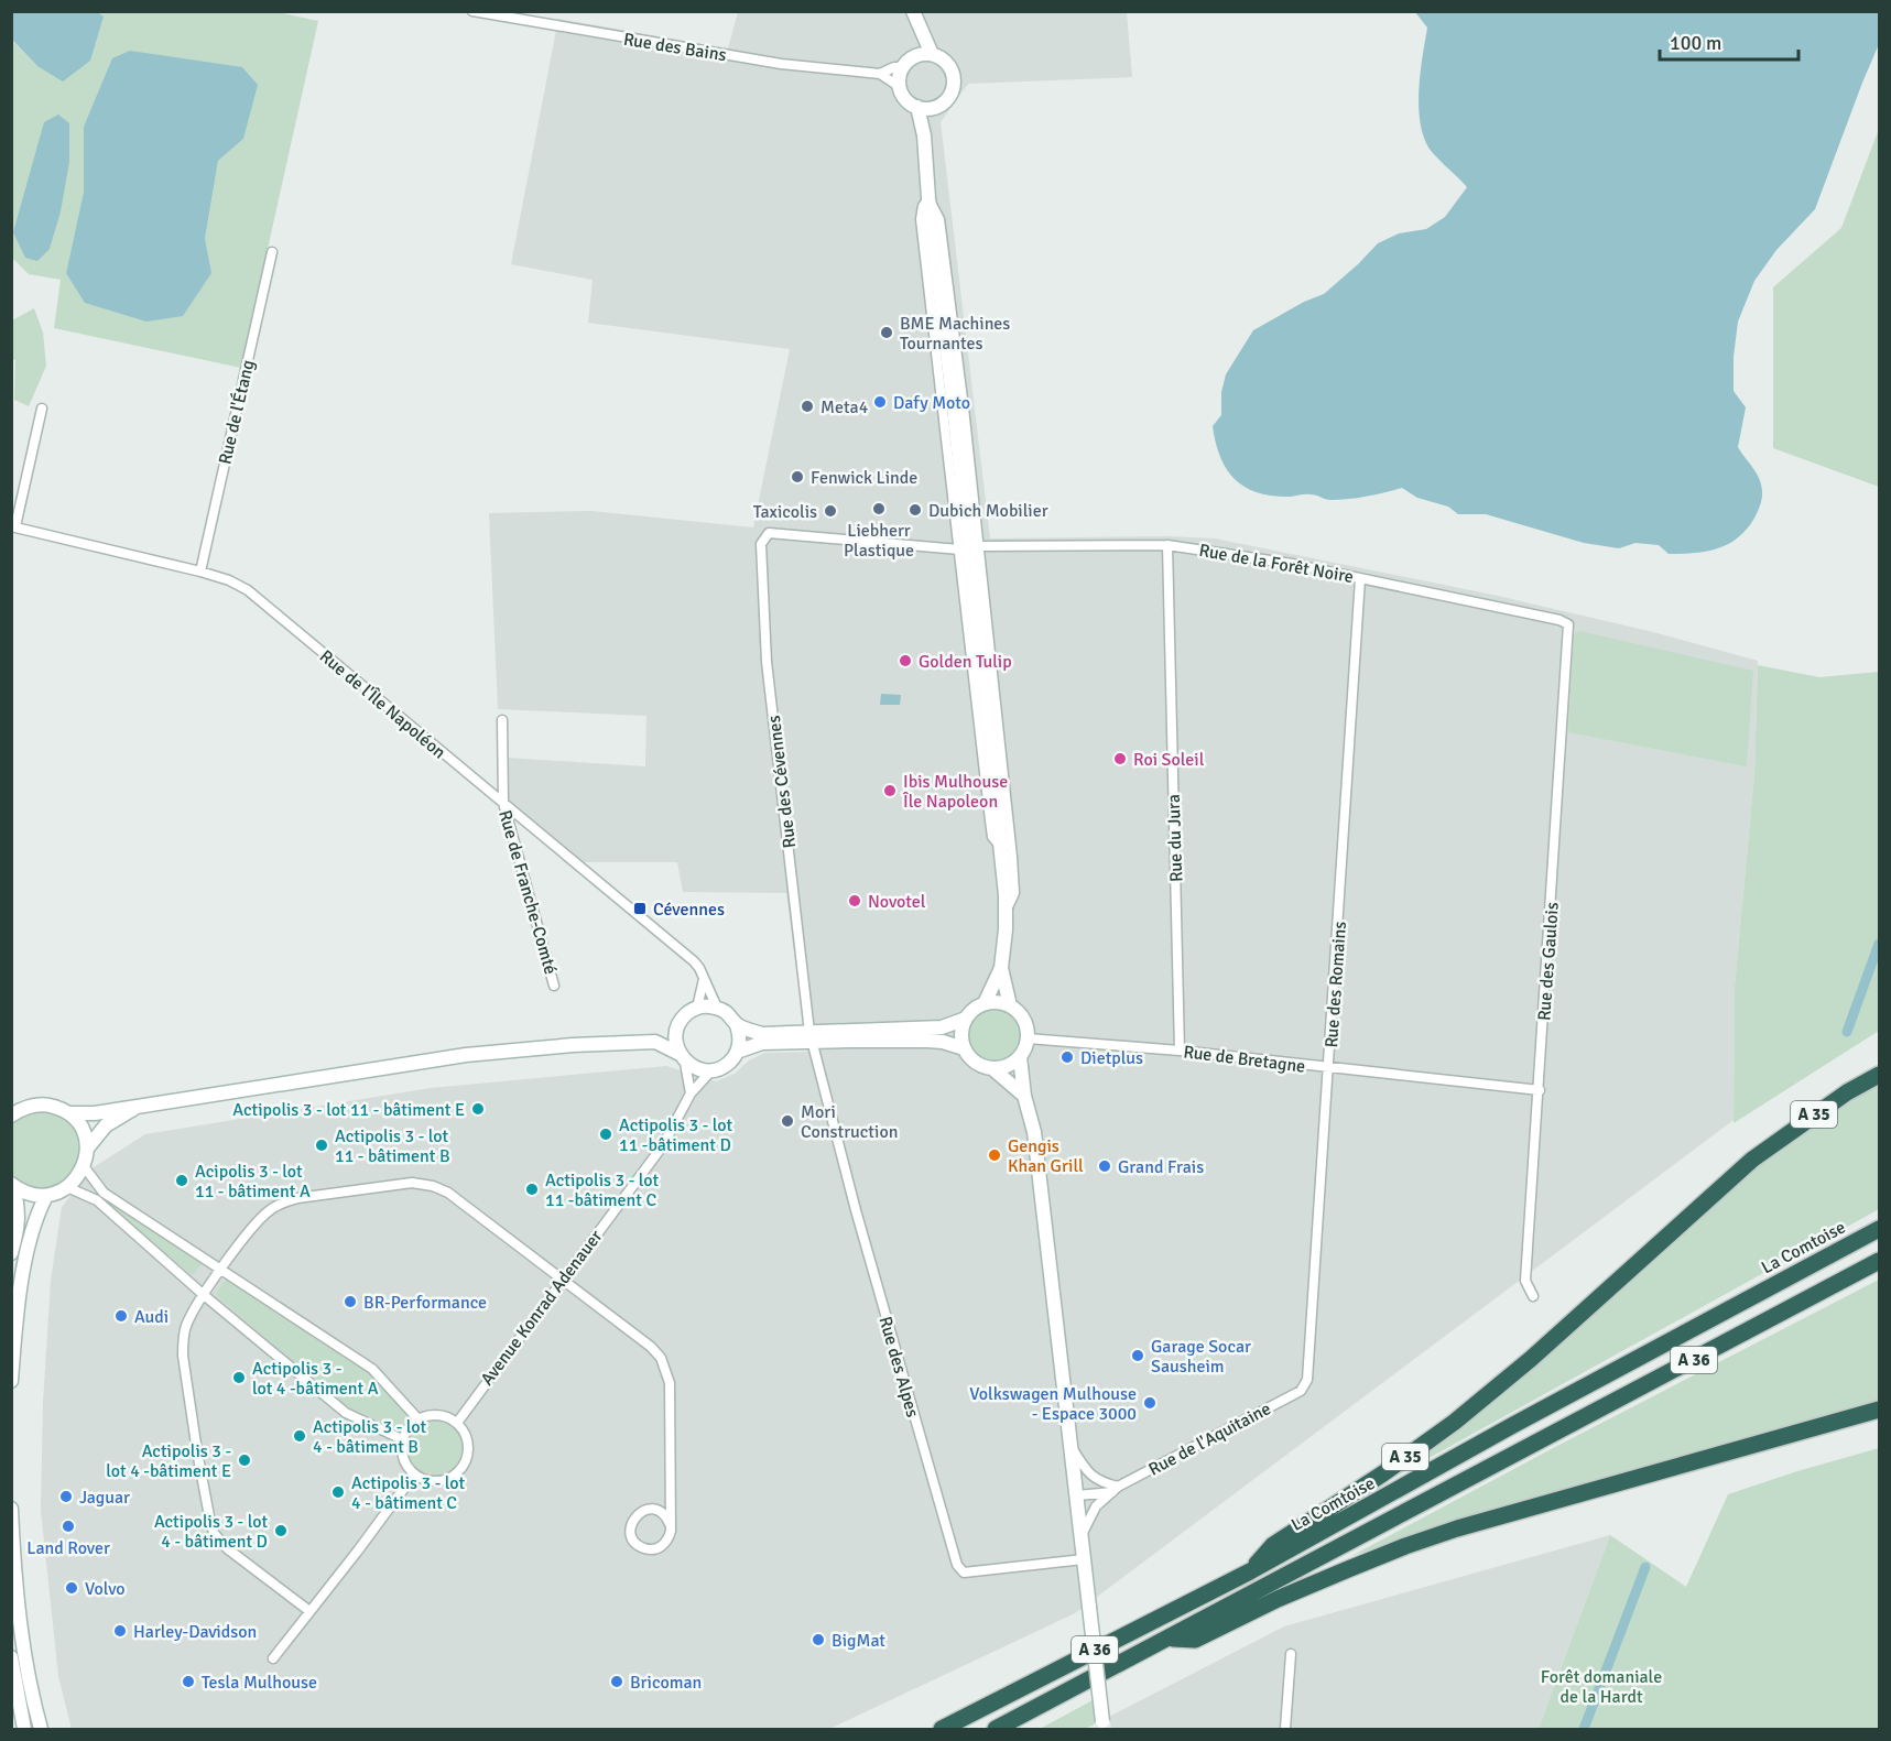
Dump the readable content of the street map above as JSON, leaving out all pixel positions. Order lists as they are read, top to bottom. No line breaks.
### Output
{"streets":{"highway":["A 35","La Comtoise","A 36"],"street":["Rue des Bains","Rue de l'Étang","Rue de la Forêt Noire","Rue de l'Île Napoléon","Rue des Cévennes","Rue du Jura","Rue de Franche-Comté","Rue des Gaulois","Rue des Romains","Rue de Bretagne","Avenue Konrad Adenauer","Rue des Alpes","Rue de l'Aquitaine"]},"crossings":[["Rue de l'Étang","Rue de l'Île Napoléon"],["Rue de la Forêt Noire","Rue du Jura"],["Rue de la Forêt Noire","Rue des Gaulois"],["Rue de la Forêt Noire","Rue des Romains"],["Rue de l'Île Napoléon","Rue de Franche-Comté"],["Rue de l'Île Napoléon","Avenue Konrad Adenauer"],["Rue des Cévennes","Rue des Alpes"],["Rue du Jura","Rue de Bretagne"],["Rue des Gaulois","Rue de Bretagne"],["Rue des Romains","Rue de Bretagne"],["Rue des Romains","Rue de l'Aquitaine"],["A 35","La Comtoise"]],"parks":["Forêt domaniale de la Hardt"],"places":{"other":["BME Machines Tournantes","Dafy Moto","Meta4","Fenwick Linde","Liebherr Plastique","Dubich Mobilier","Taxicolis","Golden Tulip","Roi Soleil","Ibis Mulhouse Île Napoleon","Novotel","Dietplus","Actipolis 3 - lot 11 - bâtiment E","Mori Construction","Actipolis 3 - lot 11 -bâtiment D","Actipolis 3 - lot 11 - bâtiment B","Gengis Khan Grill","Grand Frais","Acipolis 3 - lot 11 - bâtiment A","Actipolis 3 - lot 11 -bâtiment C","BR-Performance","Audi","Garage Socar Sausheim","Actipolis 3 - lot 4 -bâtiment A","Volkswagen Mulhouse - Espace 3000","Actipolis 3 - lot 4 - bâtiment B","Actipolis 3 - lot 4 -bâtiment E","Actipolis 3 - lot 4 - bâtiment C","Jaguar","Land Rover","Actipolis 3 - lot 4 - bâtiment D","Volvo","Harley-Davidson","BigMat","Tesla Mulhouse","Bricoman"],"transit":["Cévennes"]},"scale_bar":"100 m"}
